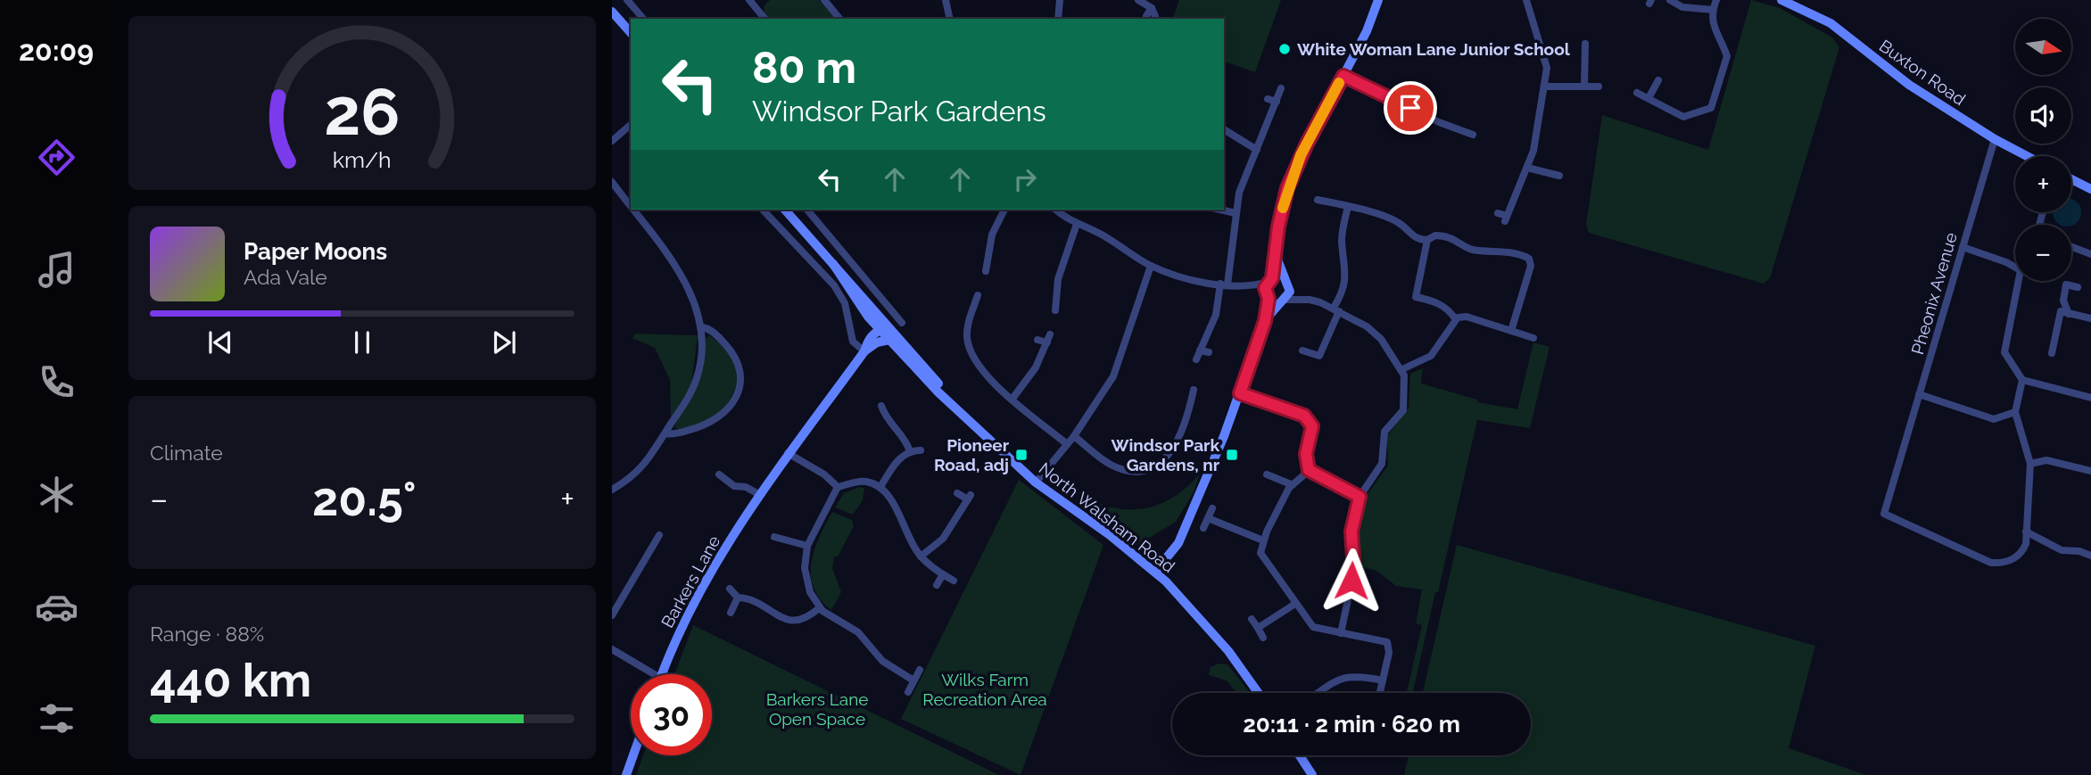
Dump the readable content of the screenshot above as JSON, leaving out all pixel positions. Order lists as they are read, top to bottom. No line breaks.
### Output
{"streets":{"street":["Buxton Road","Pheonix Avenue","North Walsham Road","Barkers Lane"]},"crossings":[["Buxton Road","Pheonix Avenue"],["North Walsham Road","Barkers Lane"]],"parks":["Wilks Farm Recreation Area","Barkers Lane Open Space"],"places":{"other":["White Woman Lane Junior School"],"transit":["Pioneer Road, adj","Windsor Park Gardens, nr"]},"north":"right","page":{"tabs":"20:09","map_buttons":["+","−"],"turn":["80 m","Windsor Park Gardens"],"song":["Paper Moons","Ada Vale"],"tile":["Climate",["Range · 88%","440 km"]],"heat":["−","20.5°","+"],"limit":"30","trip":"20:11 · 2 min · 620 m","gauge":["26","km/h"]}}
